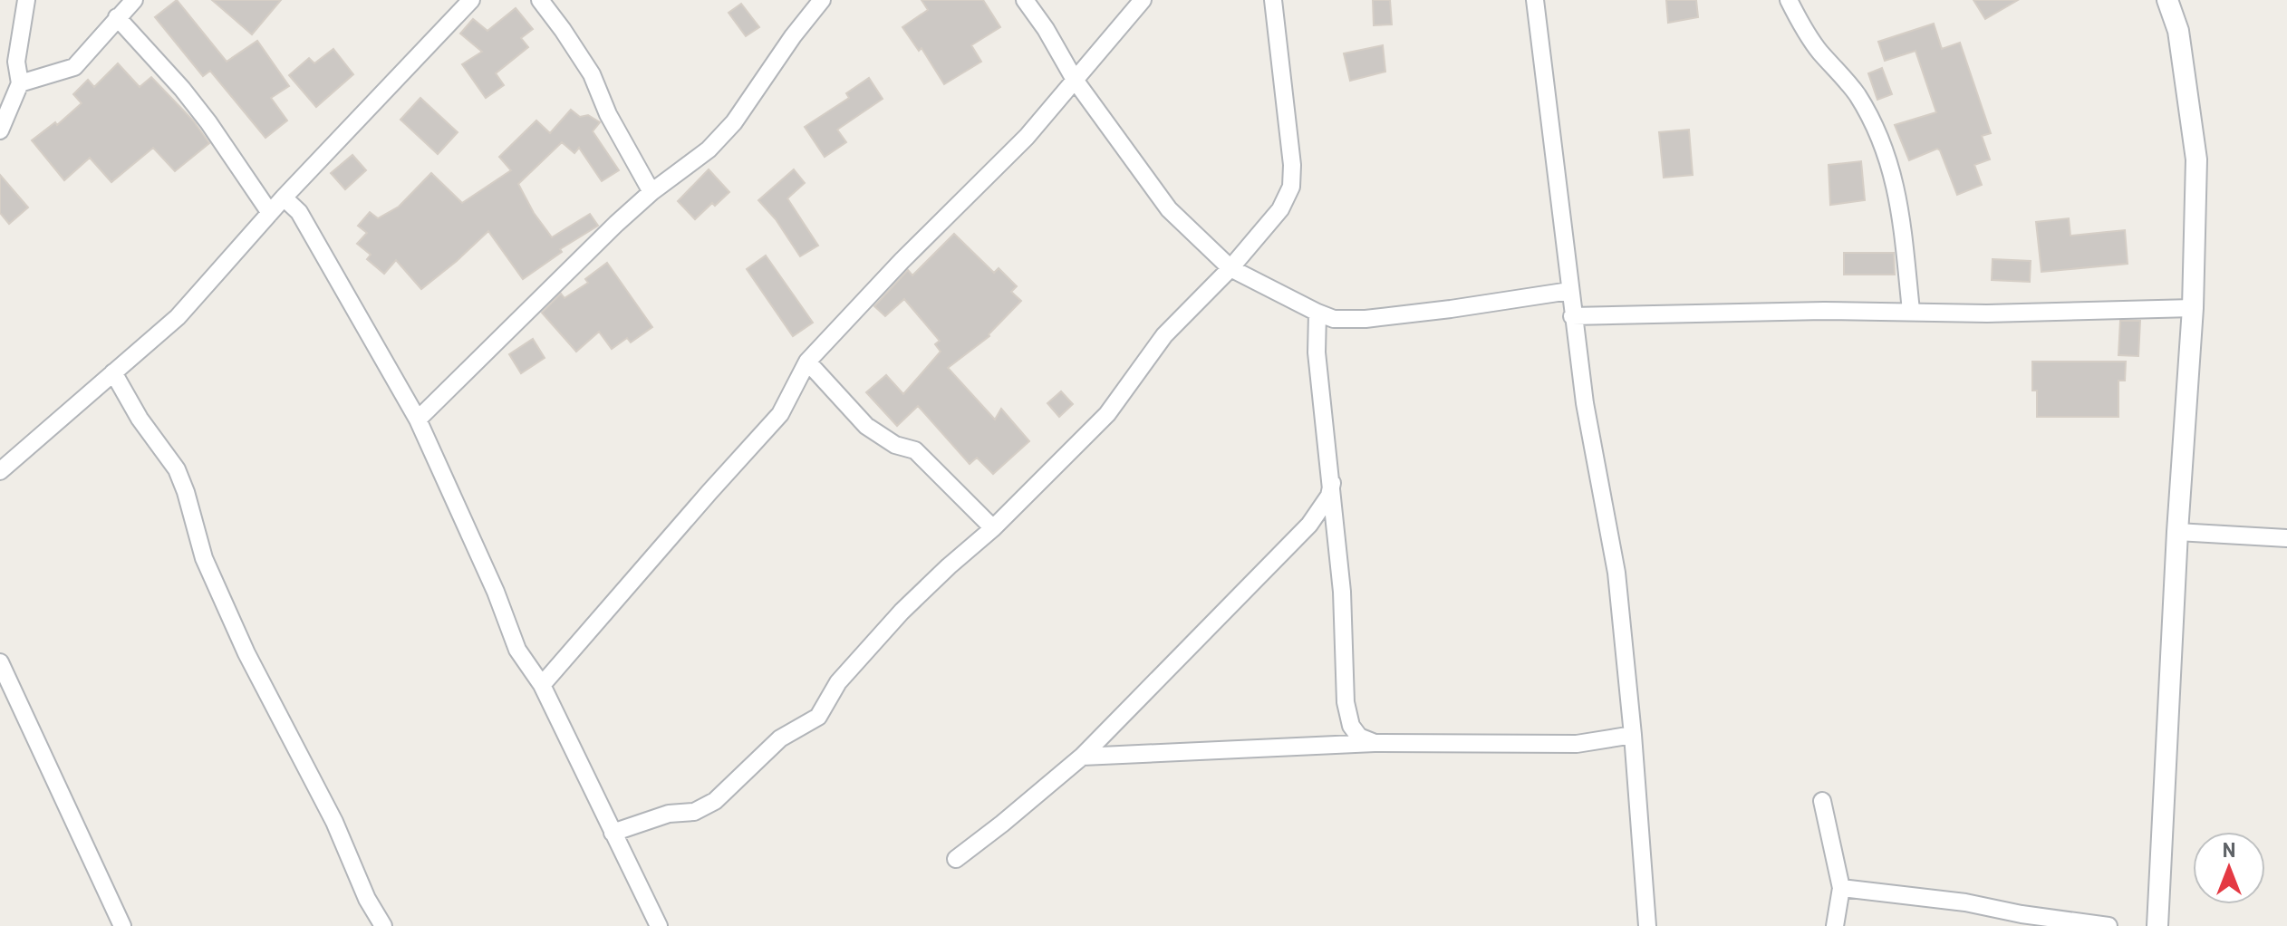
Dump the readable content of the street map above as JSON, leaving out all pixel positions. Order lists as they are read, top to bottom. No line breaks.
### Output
{"north":"top"}
